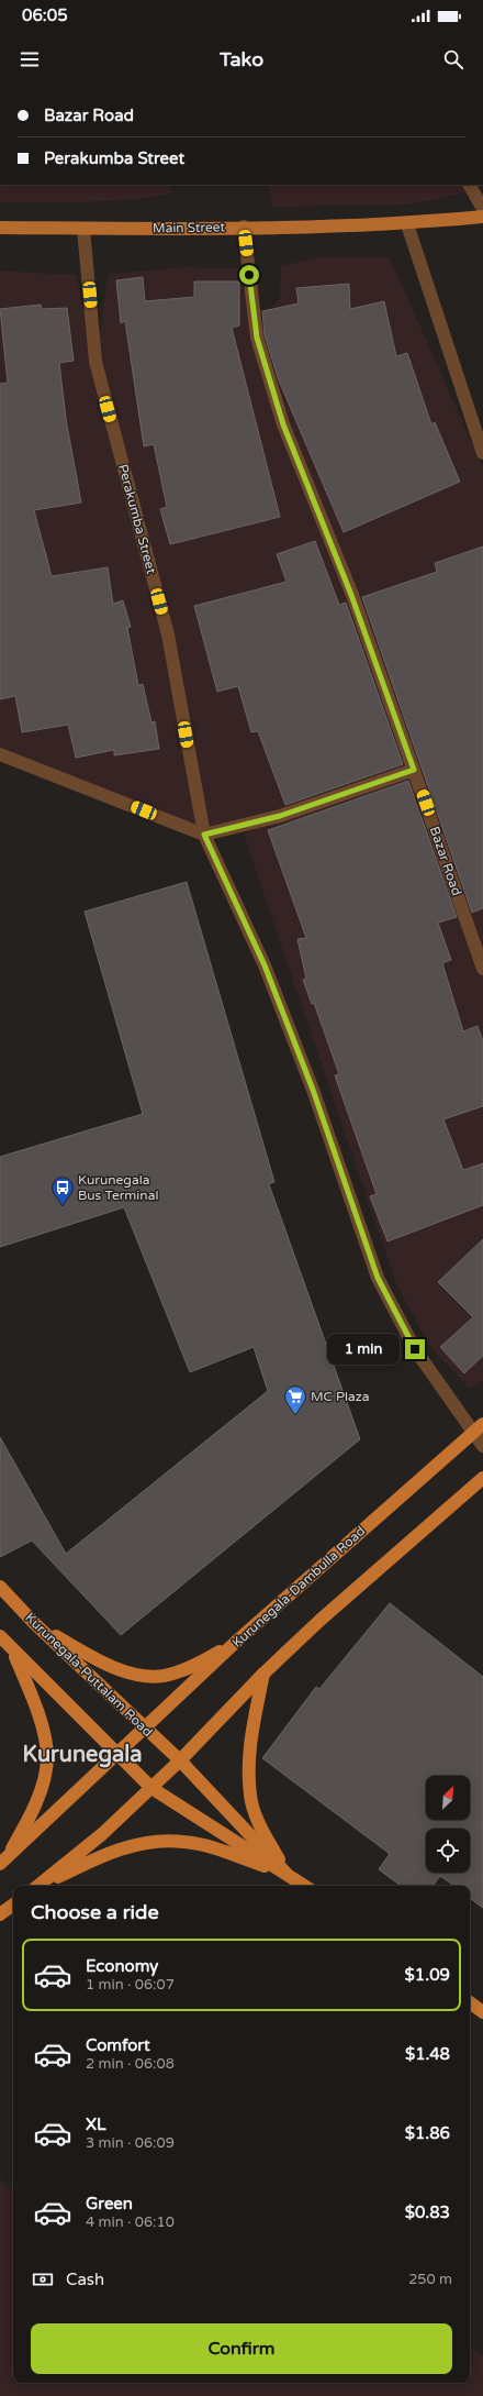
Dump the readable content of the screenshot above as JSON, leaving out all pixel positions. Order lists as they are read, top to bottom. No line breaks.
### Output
{"streets":{"highway":["Kurunegala-Dambulla Road","Kurunegala-Puttalam Road"],"main road":["Main Street"],"street":["Perakumba Street","Bazar Road"]},"crossings":[["Main Street","Perakumba Street"],["Main Street","Bazar Road"],["Perakumba Street","Kurunegala-Dambulla Road"],["Kurunegala-Dambulla Road","Kurunegala-Puttalam Road"]],"districts":["Kurunegala"],"places":{"bus stop":["Kurunegala Bus Terminal"],"supermarket":["MC Plaza"]},"north":"top right","page":{"status":"06:05","header":"Tako","banner":["Bazar Road","Perakumba Street"],"bubble":"1 min","heading":"Choose a ride","list":[{"name":"Economy","note":"1 min · 06:07","value":"$1.09"},{"name":"Comfort","note":"2 min · 06:08","value":"$1.48"},{"name":"XL","note":"3 min · 06:09","value":"$1.86"},{"name":"Green","note":"4 min · 06:10","value":"$0.83"}],"pay":["Cash","250 m"],"buttons":"Confirm"}}
